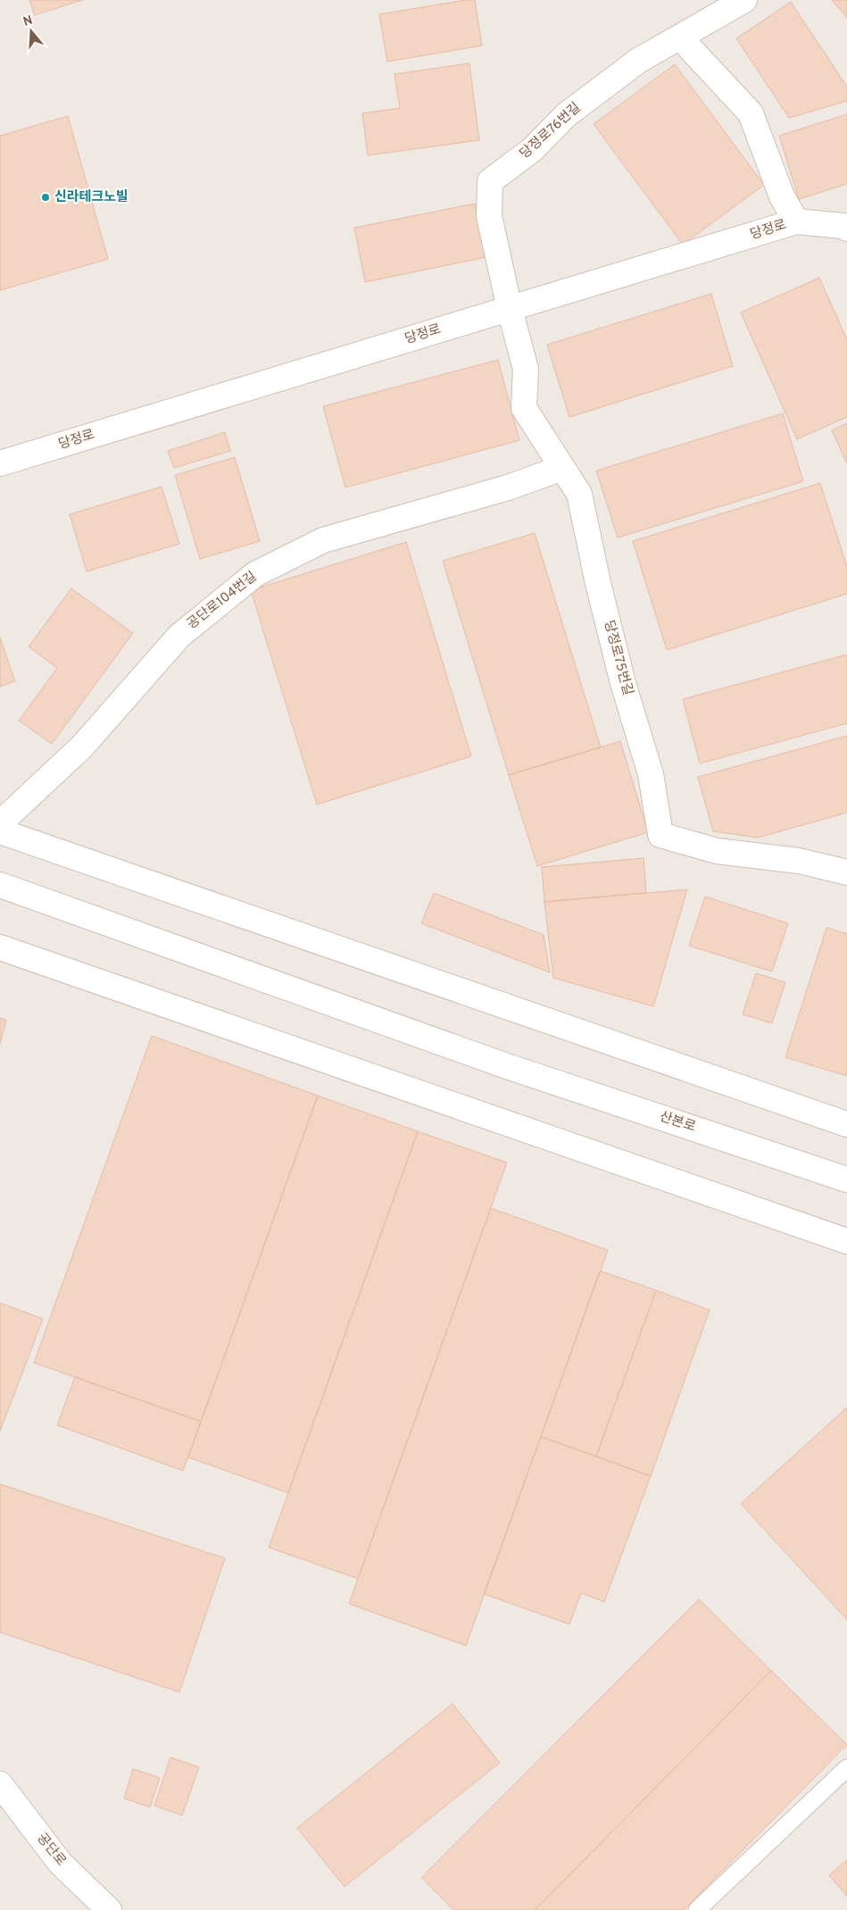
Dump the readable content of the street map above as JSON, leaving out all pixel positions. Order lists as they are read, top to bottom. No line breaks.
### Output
{"streets":{"street":["당정로76번길","당정로","공단로104번길","당정로75번길","산본로","공단로"]},"crossings":[["당정로76번길","당정로"],["당정로76번길","당정로75번길"],["당정로","당정로75번길"],["공단로104번길","당정로75번길"]],"places":["신라테크노빌"],"north":"top"}
